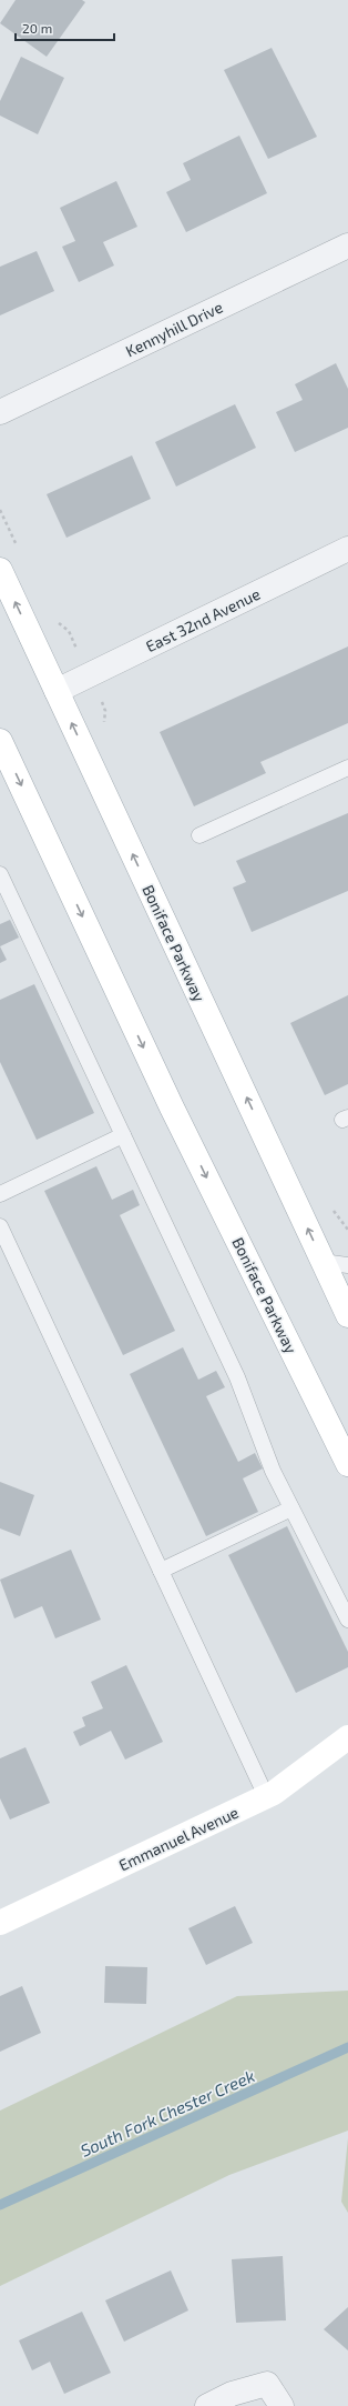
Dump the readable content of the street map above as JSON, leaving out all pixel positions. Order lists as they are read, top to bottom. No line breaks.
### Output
{"streets":{"main road":["Boniface Parkway","Emmanuel Avenue"],"street":["Kennyhill Drive","East 32nd Avenue"]},"crossings":[["East 32nd Avenue","Boniface Parkway"]],"water":["South Fork Chester Creek"],"scale_bar":"20 m"}
